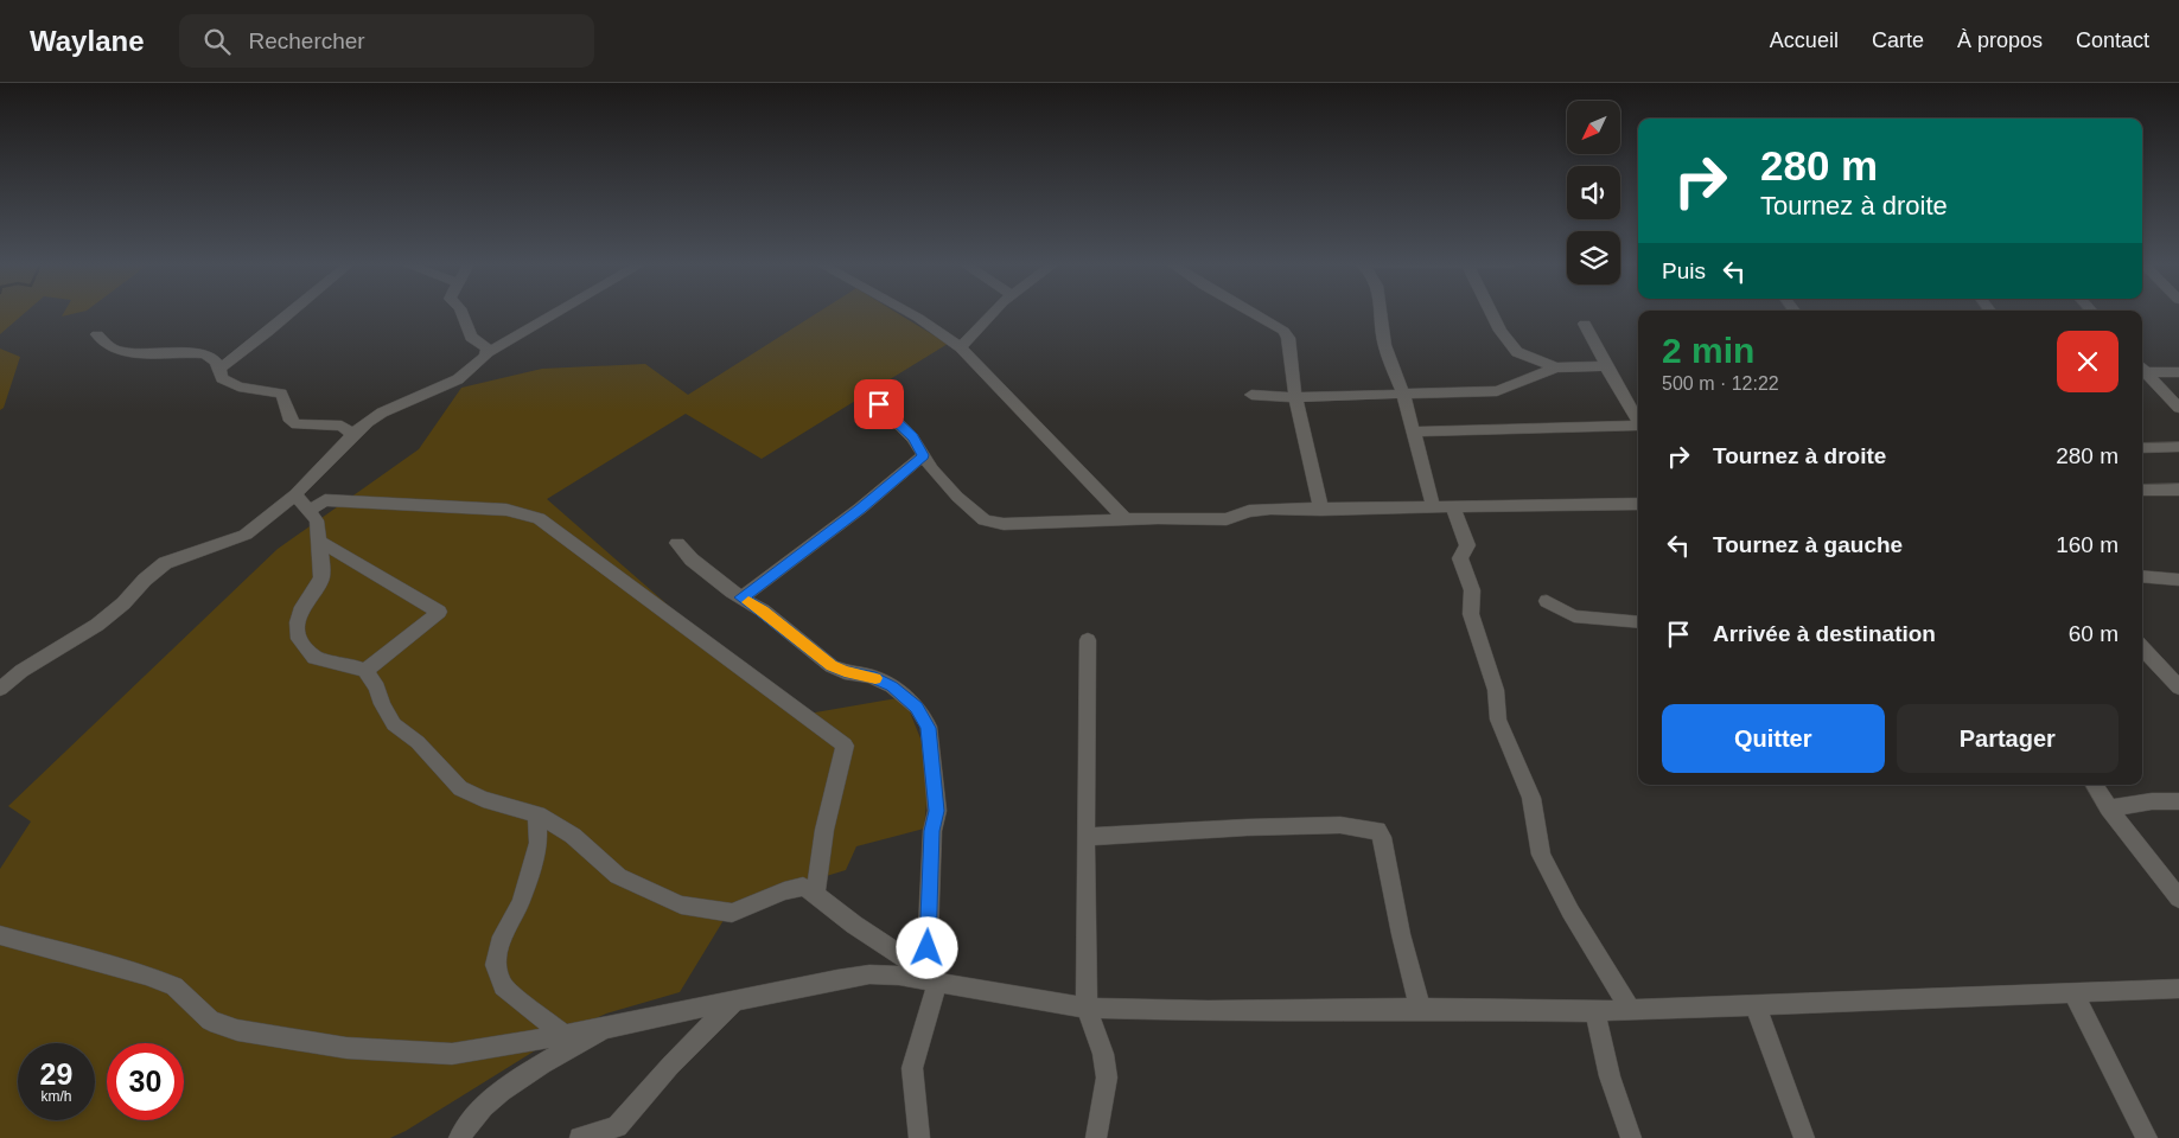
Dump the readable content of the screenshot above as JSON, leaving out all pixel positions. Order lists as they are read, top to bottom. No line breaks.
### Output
{"north":"bottom left","page":{"header":"Waylane","search":"Rechercher","nav":["Accueil","Carte","À propos","Contact"],"turn":["280 m","Tournez à droite"],"then":"Puis","heading":["2 min","500 m · 12:22"],"list":[{"name":"Tournez à droite","value":"280 m"},{"name":"Tournez à gauche","value":"160 m"},{"name":"Arrivée à destination","value":"60 m"}],"buttons":["Quitter","Partager"],"speed":"29 km/h","limit":"30"}}
